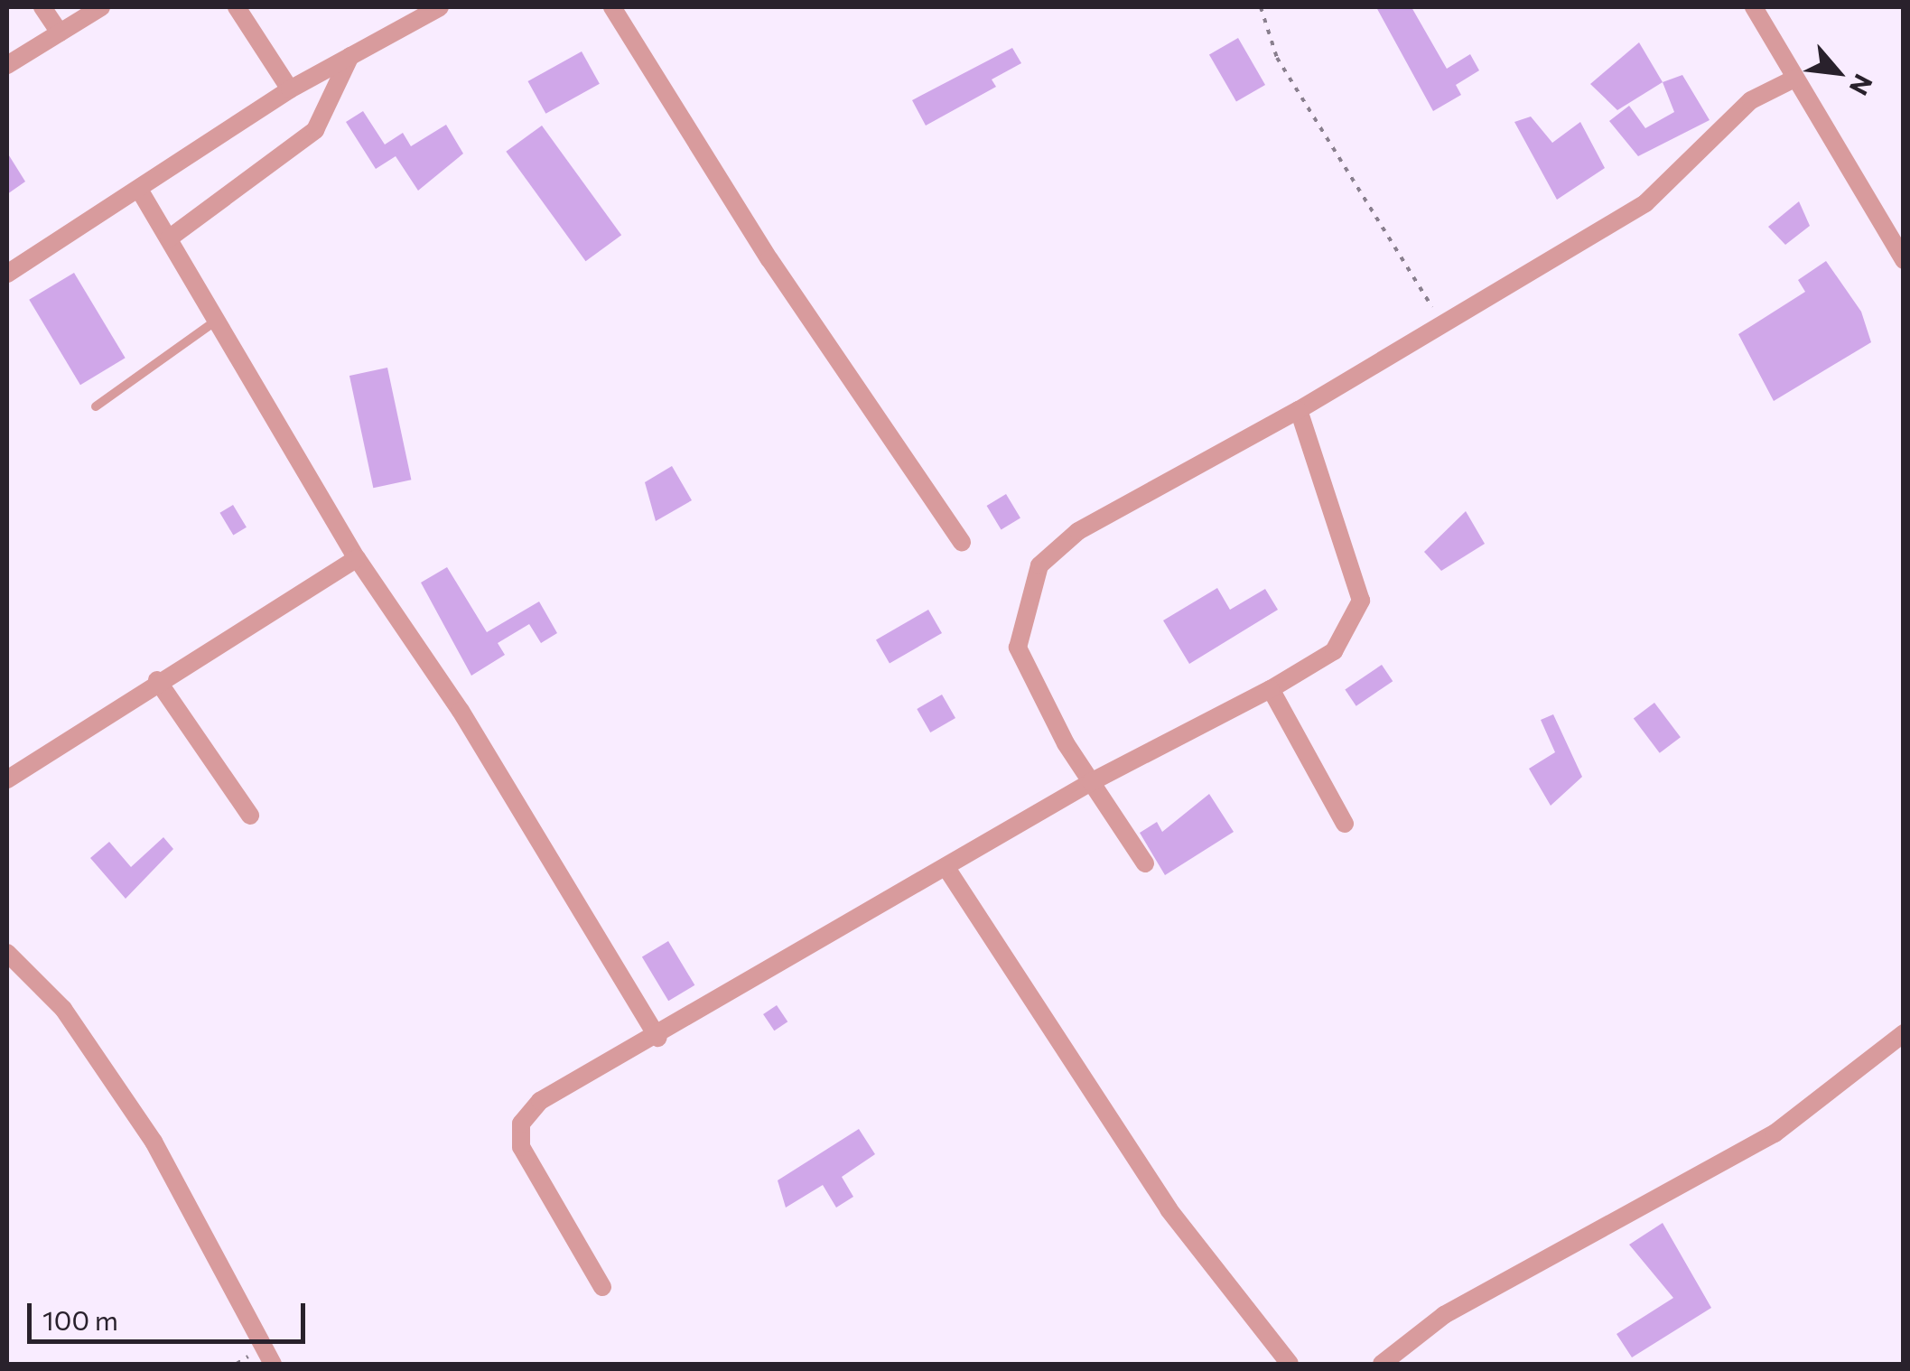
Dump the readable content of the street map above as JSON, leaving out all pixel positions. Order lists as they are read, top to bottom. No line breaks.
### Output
{"scale_bar":"100 m","north":"bottom right"}
